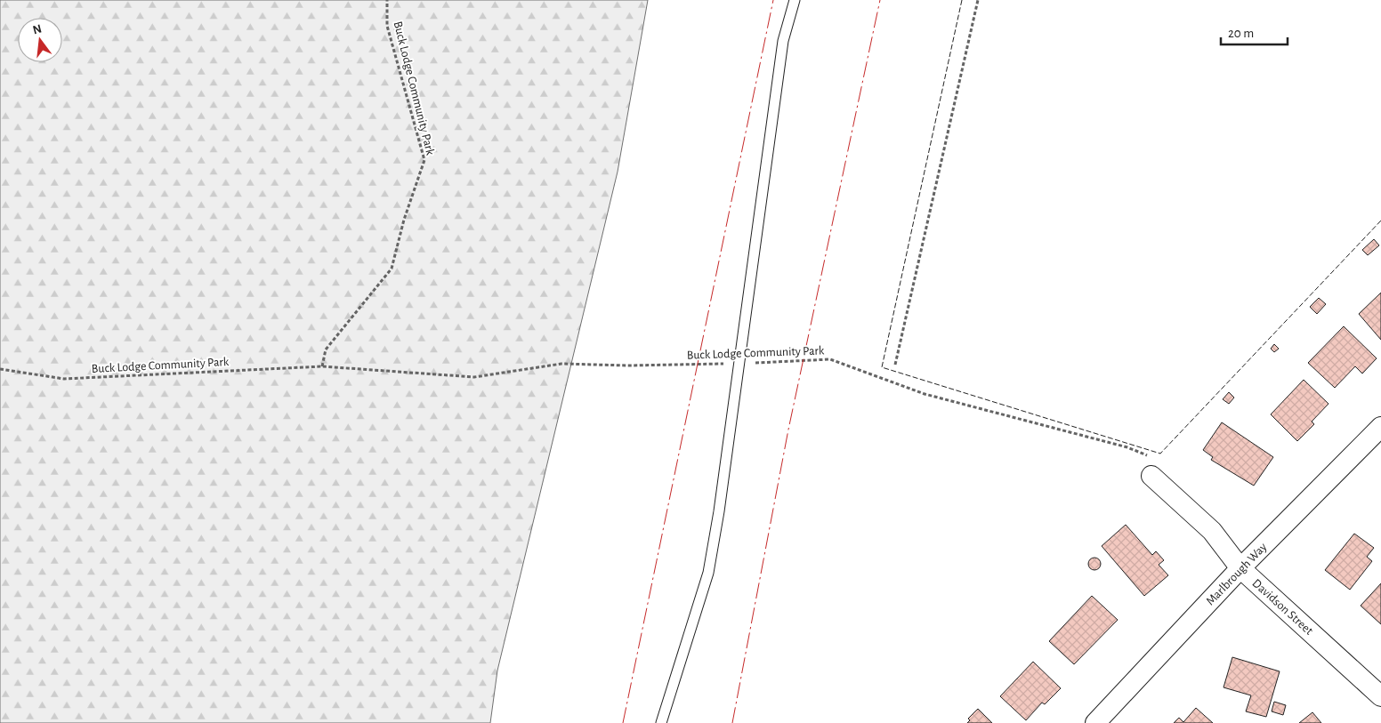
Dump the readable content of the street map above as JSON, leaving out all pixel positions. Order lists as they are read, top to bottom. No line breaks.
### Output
{"streets":{"street":["Marlbrough Way","Davidson Street"],"path":["Buck Lodge Community Park"]},"crossings":[["Buck Lodge Community Park","Davidson Street"],["Marlbrough Way","Davidson Street"]],"scale_bar":"20 m","north":"top"}
